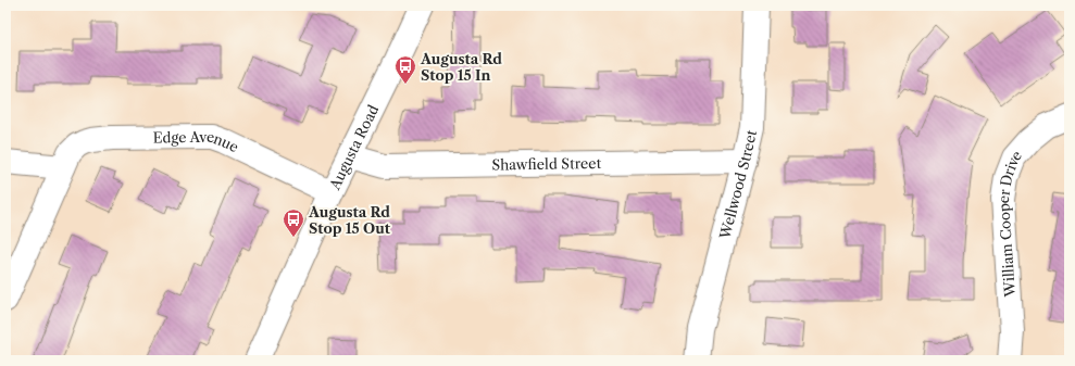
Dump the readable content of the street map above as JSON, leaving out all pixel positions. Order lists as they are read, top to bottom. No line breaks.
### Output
{"streets":{"street":["Edge Avenue","Augusta Road","Shawfield Street","Wellwood Street","William Cooper Drive"]},"crossings":[["Edge Avenue","Augusta Road"],["Augusta Road","Shawfield Street"],["Shawfield Street","Wellwood Street"]],"places":{"bus stop":["Augusta Rd Stop 15 In","Augusta Rd Stop 15 Out"]}}
